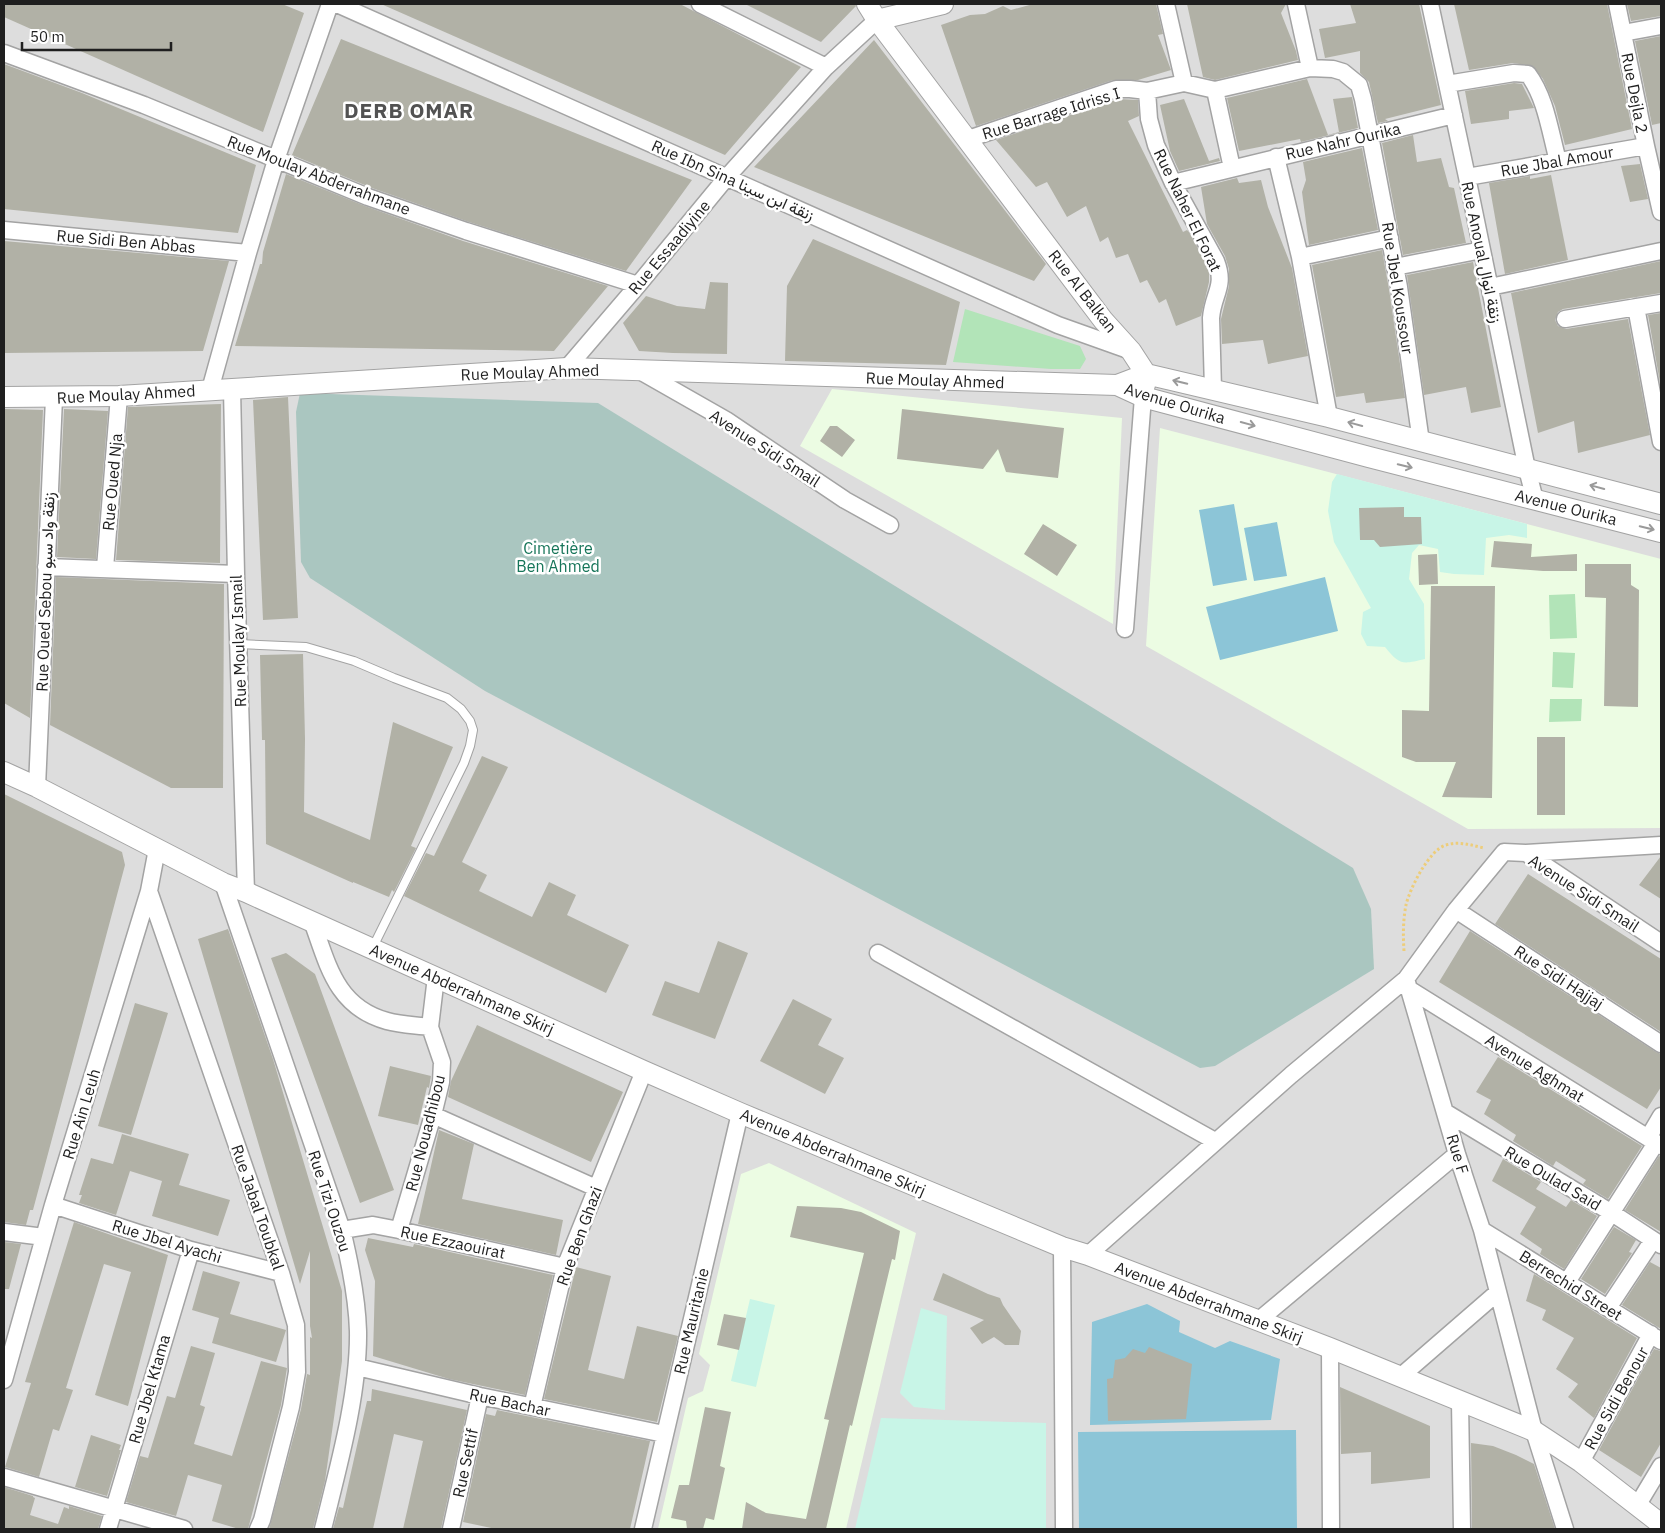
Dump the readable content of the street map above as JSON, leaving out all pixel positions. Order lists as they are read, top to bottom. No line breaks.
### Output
{"streets":{"street":["Rue Dejla 2","Rue Barrage Idriss I","Rue Nahr Ourika","Rue Jbal Amour","Rue Moulay Abderrahmane","Rue Ibn Sina زنقة ابن سينا","Rue Naher El Forat","Rue Sidi Ben Abbas","Rue Essaadiyine","Rue Anoual زنقة انوال","Rue Jbel Koussour","Rue Al Balkan","Rue Moulay Ahmed","Avenue Ourika","Avenue Sidi Smail","Rue Oued Nja","Rue Oued Sebou زنقة واد سبو","Rue Moulay Ismail","Rue Sidi Hajjaj","Avenue Abderrahmane Skirj","Avenue Aghmat","Rue Ain Leuh","Rue Nouadhibou","Rue F","Rue Oulad Said","Rue Tizi Ouzou","Rue Jabal Toubkal","Rue Ben Ghazi","Rue Jbel Ayachi","Rue Ezzaouirat","Berrechid Street","Rue Mauritanie","Rue Jbel Ktama","Rue Sidi Benour","Rue Bachar","Rue Settif"]},"crossings":[["Rue Dejla 2","Rue Jbal Amour"],["Rue Barrage Idriss I","Rue Naher El Forat"],["Rue Barrage Idriss I","Rue Jbel Koussour"],["Rue Barrage Idriss I","Rue Al Balkan"],["Rue Nahr Ourika","Rue Naher El Forat"],["Rue Nahr Ourika","Rue Anoual زنقة انوال"],["Rue Nahr Ourika","Rue Jbel Koussour"],["Rue Jbal Amour","Rue Anoual زنقة انوال"],["Rue Moulay Abderrahmane","Rue Essaadiyine"],["Rue Ibn Sina زنقة ابن سينا","Rue Essaadiyine"],["Rue Ibn Sina زنقة ابن سينا","Rue Al Balkan"],["Rue Naher El Forat","Avenue Ourika"],["Rue Essaadiyine","Rue Al Balkan"],["Rue Essaadiyine","Rue Moulay Ahmed"],["Rue Anoual زنقة انوال","Avenue Ourika"],["Rue Jbel Koussour","Avenue Ourika"],["Rue Al Balkan","Avenue Ourika"],["Rue Moulay Ahmed","Avenue Ourika"],["Rue Moulay Ahmed","Avenue Sidi Smail"],["Rue Moulay Ahmed","Rue Oued Nja"],["Rue Moulay Ahmed","Rue Oued Sebou زنقة واد سبو"],["Rue Moulay Ahmed","Rue Moulay Ismail"],["Rue Oued Sebou زنقة واد سبو","Avenue Abderrahmane Skirj"],["Rue Moulay Ismail","Avenue Abderrahmane Skirj"],["Avenue Abderrahmane Skirj","Rue Ain Leuh"],["Avenue Abderrahmane Skirj","Rue Nouadhibou"],["Avenue Abderrahmane Skirj","Rue F"],["Avenue Abderrahmane Skirj","Rue Tizi Ouzou"],["Avenue Abderrahmane Skirj","Rue Ben Ghazi"],["Avenue Abderrahmane Skirj","Rue Mauritanie"],["Avenue Abderrahmane Skirj","Rue Sidi Benour"],["Avenue Aghmat","Rue F"],["Rue Ain Leuh","Rue Jabal Toubkal"],["Rue Ain Leuh","Rue Jbel Ayachi"],["Rue Nouadhibou","Rue Ezzaouirat"],["Rue F","Rue Oulad Said"],["Rue F","Berrechid Street"],["Rue Tizi Ouzou","Rue Ezzaouirat"],["Rue Tizi Ouzou","Rue Bachar"],["Rue Jabal Toubkal","Rue Jbel Ayachi"],["Rue Ben Ghazi","Rue Ezzaouirat"],["Rue Ben Ghazi","Rue Bachar"],["Rue Jbel Ayachi","Rue Jbel Ktama"],["Berrechid Street","Rue Sidi Benour"],["Rue Mauritanie","Rue Bachar"],["Rue Bachar","Rue Settif"]],"districts":["DERB OMAR"],"parks":["Cimetière Ben Ahmed"],"scale_bar":"50 m"}
